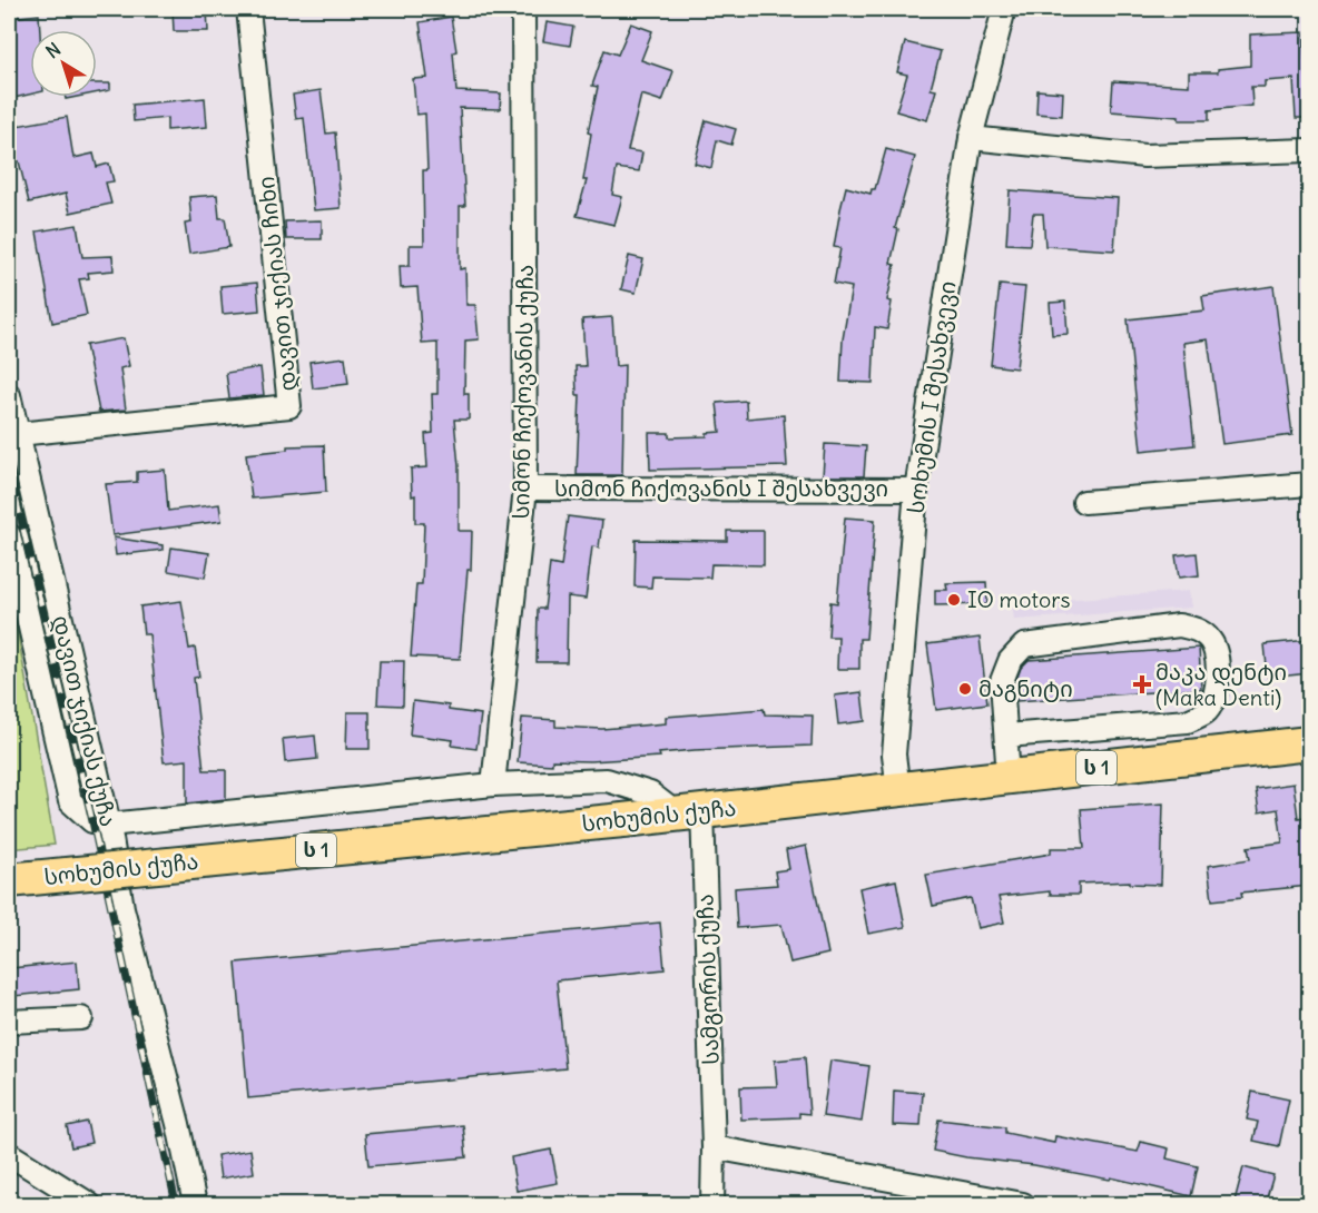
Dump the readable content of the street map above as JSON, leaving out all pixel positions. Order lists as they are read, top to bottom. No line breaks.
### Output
{"streets":{"highway":["ს 1","სოხუმის ქუჩა"],"street":["დავით ჯიქიას ჩიხი","სიმონ ჩიქოვანის ქუჩა","სოხუმის I შესახვევი","სიმონ ჩიქოვანის I შესახვევი","დავით ჯიქიას ქუჩა","სამგორის ქუჩა"]},"crossings":[["დავით ჯიქიას ჩიხი","დავით ჯიქიას ქუჩა"],["სიმონ ჩიქოვანის ქუჩა","სიმონ ჩიქოვანის I შესახვევი"],["სოხუმის I შესახვევი","სიმონ ჩიქოვანის I შესახვევი"],["სოხუმის I შესახვევი","სოხუმის ქუჩა"],["სოხუმის ქუჩა","სამგორის ქუჩა"]],"places":{"other":["IO motors","მაგნიტი"],"health":["მაკა დენტი (Maka Denti)"]},"north":"top left"}
